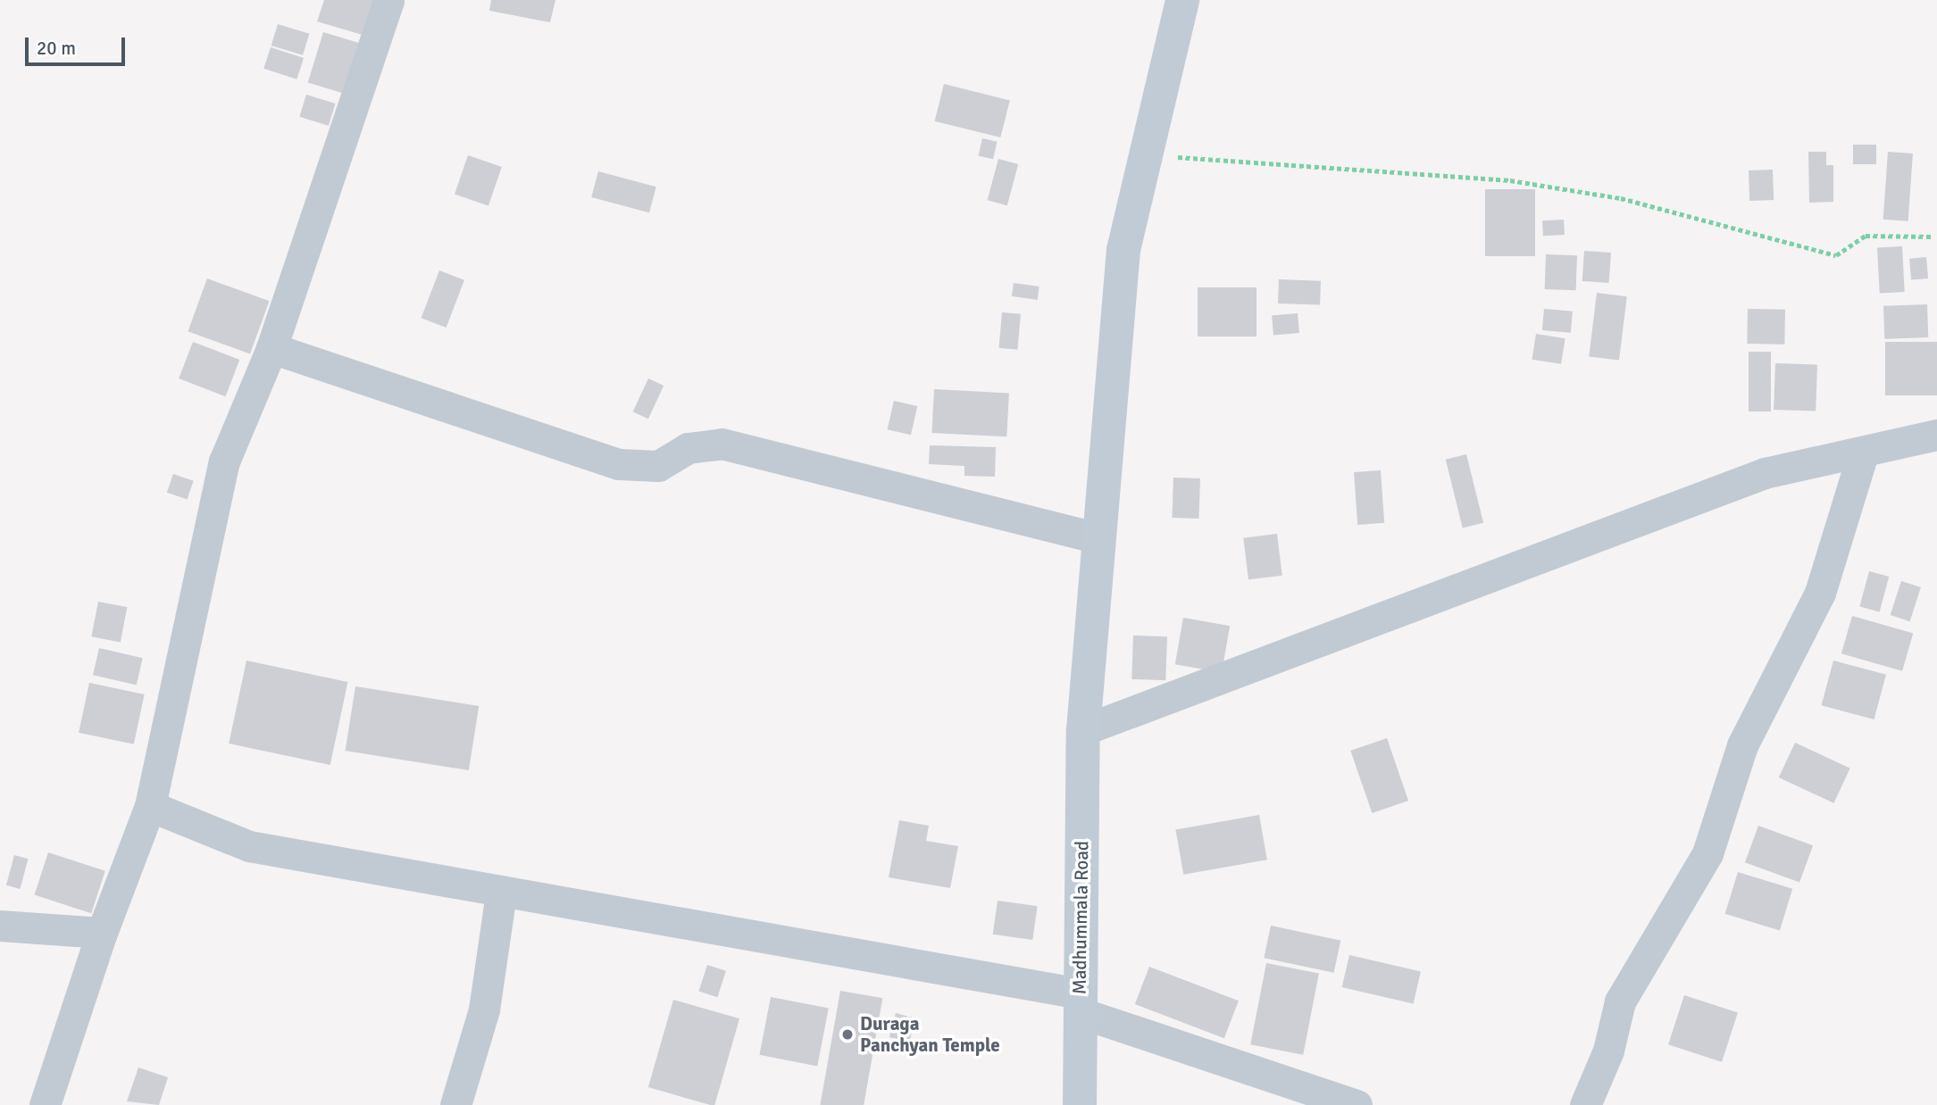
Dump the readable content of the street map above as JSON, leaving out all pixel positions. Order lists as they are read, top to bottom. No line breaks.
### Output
{"streets":{"street":["Madhummala Road"]},"places":["Duraga Panchyan Temple"],"scale_bar":"20 m"}
